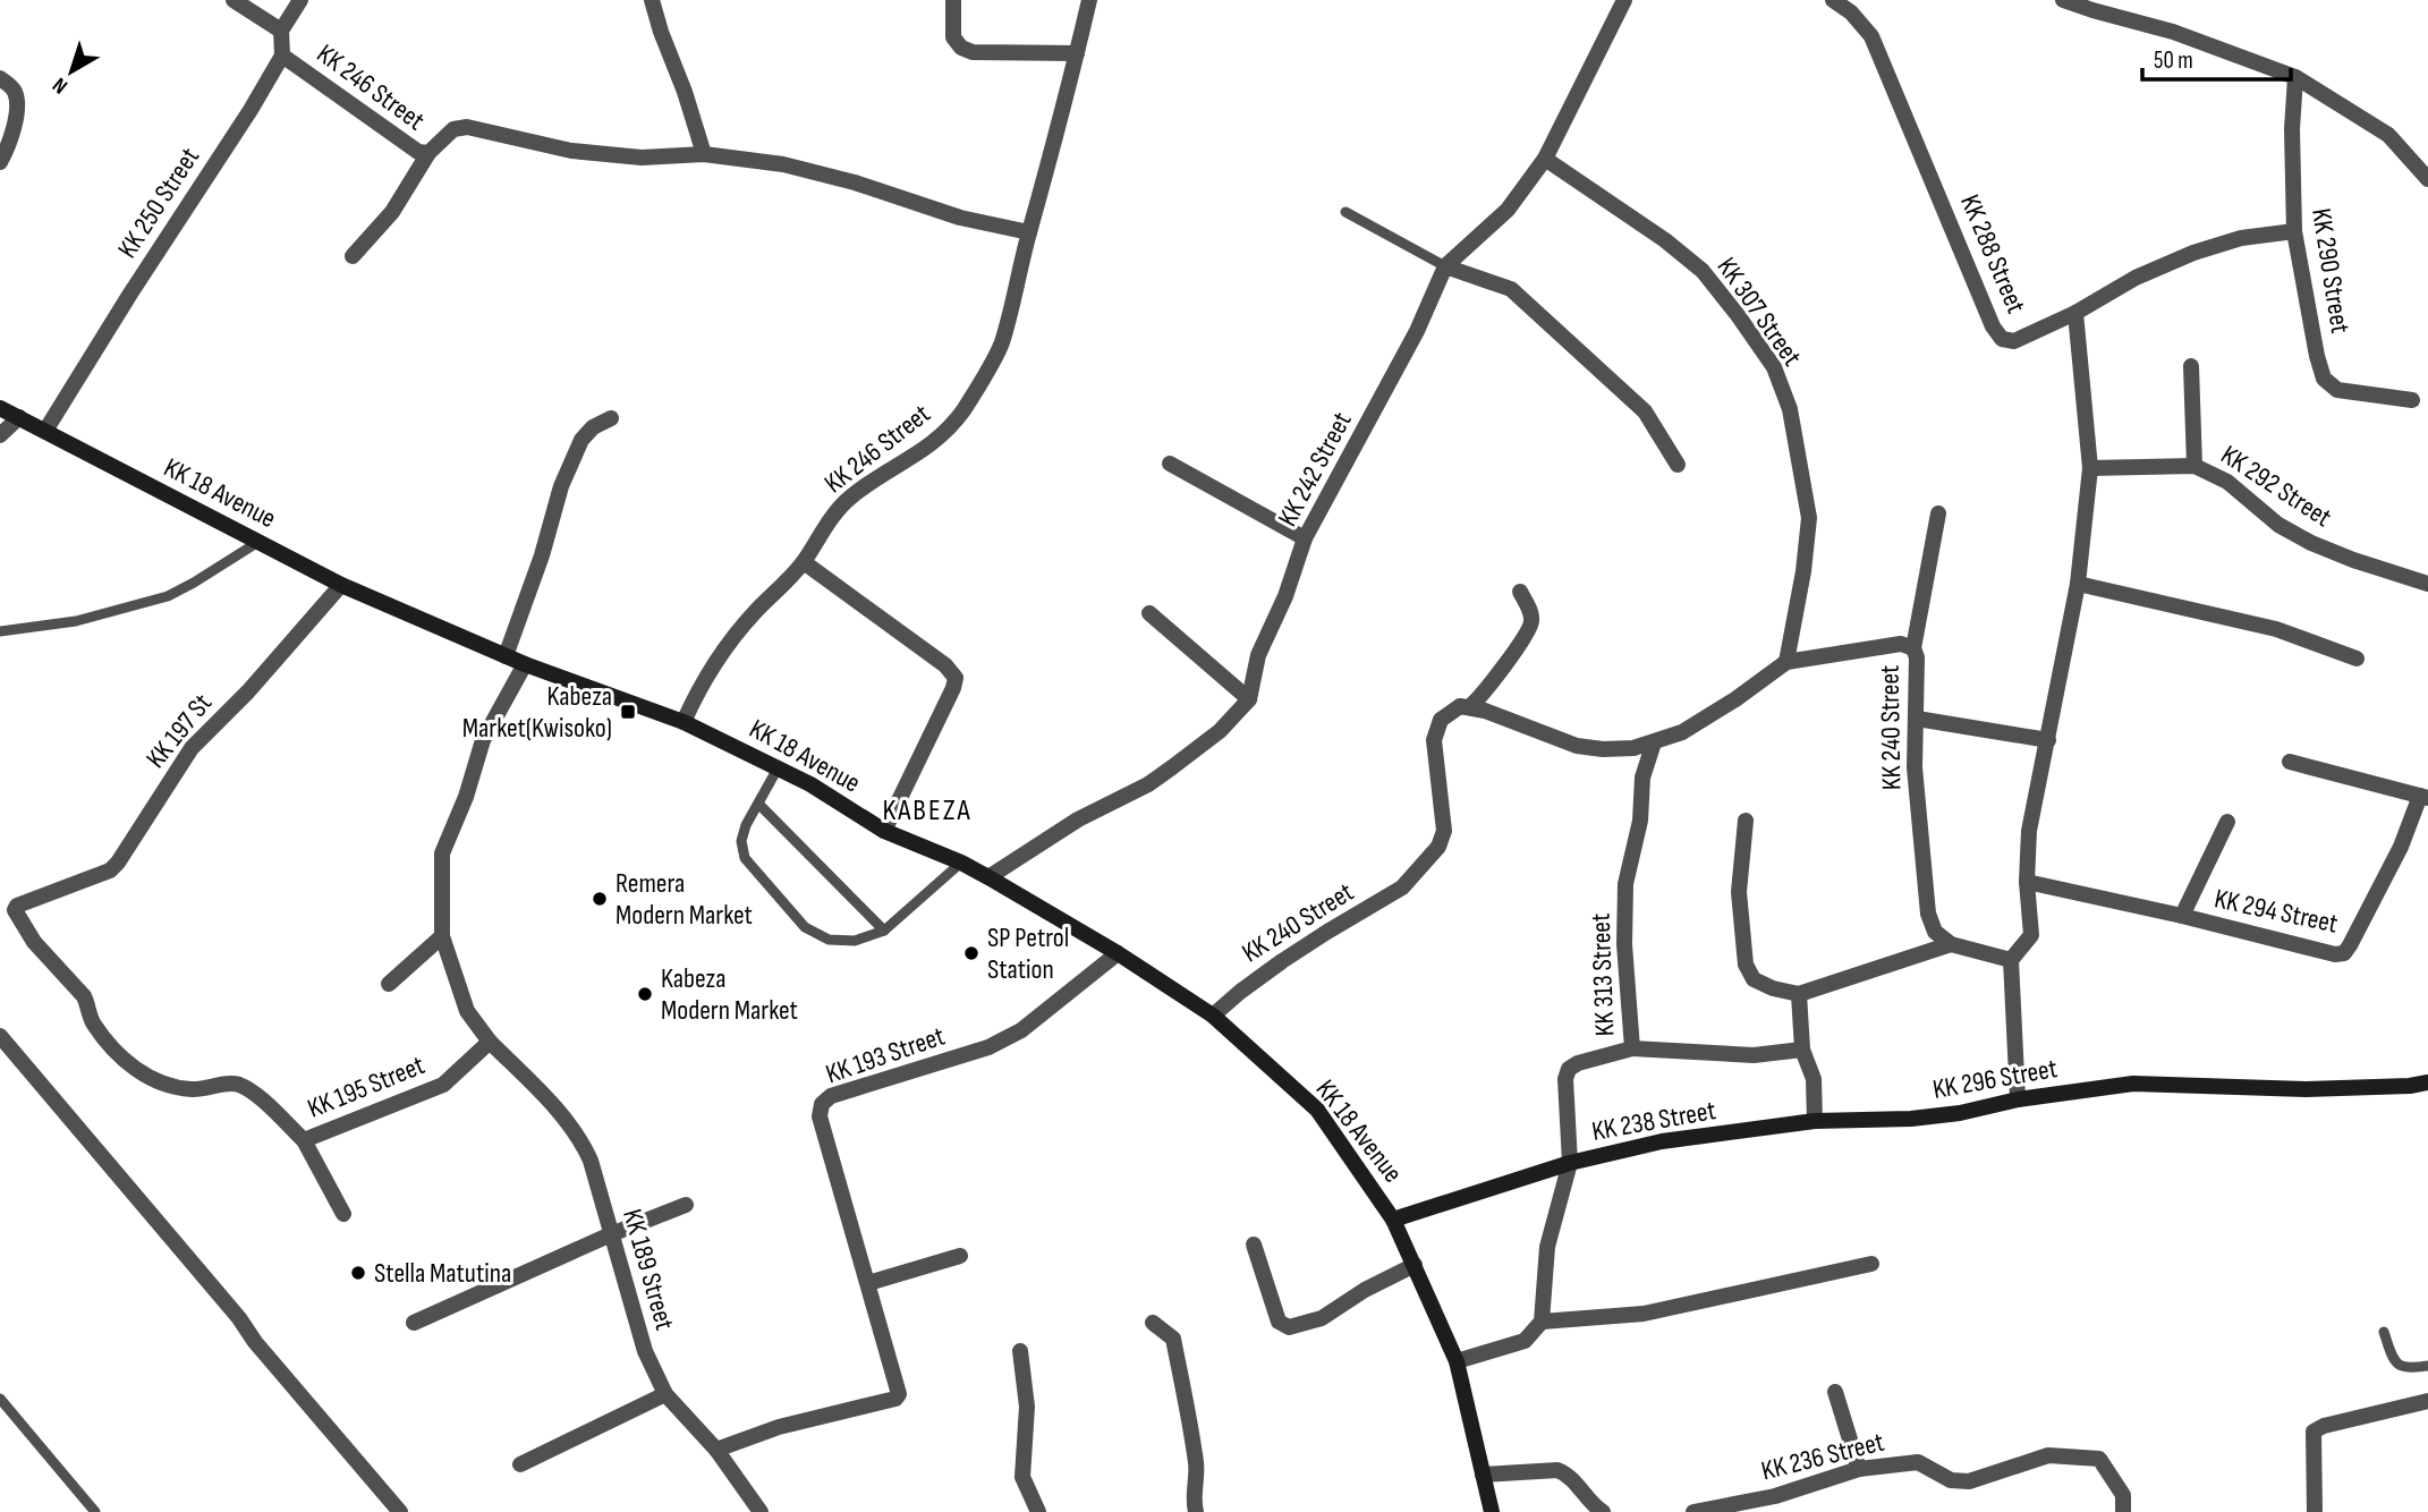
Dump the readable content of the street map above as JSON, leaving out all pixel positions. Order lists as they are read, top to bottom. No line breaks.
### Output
{"streets":{"main road":["KK 18 Avenue","KK 296 Street","KK 238 Street"],"street":["KK 246 Street","KK 250 Street","KK 288 Street","KK 290 Street","KK 307 Street","KK 242 Street","KK 292 Street","KK 240 Street","KK 197 St","KK 294 Street","KK 313 Street","KK 193 Street","KK 195 Street","KK 189 Street","KK 236 Street"]},"crossings":[["KK 246 Street","KK 250 Street"],["KK 246 Street","KK 18 Avenue"],["KK 250 Street","KK 18 Avenue"],["KK 288 Street","KK 290 Street"],["KK 307 Street","KK 240 Street"],["KK 18 Avenue","KK 240 Street"],["KK 18 Avenue","KK 197 St"],["KK 18 Avenue","KK 193 Street"],["KK 240 Street","KK 313 Street"],["KK 197 St","KK 195 Street"],["KK 313 Street","KK 238 Street"],["KK 193 Street","KK 189 Street"],["KK 296 Street","KK 238 Street"],["KK 195 Street","KK 189 Street"]],"districts":["KABEZA"],"places":{"transit":["Kabeza Market(Kwisoko)"],"other":["Remera Modern Market","SP Petrol Station","Kabeza Modern Market","Stella Matutina"]},"scale_bar":"50 m","north":"bottom left"}
